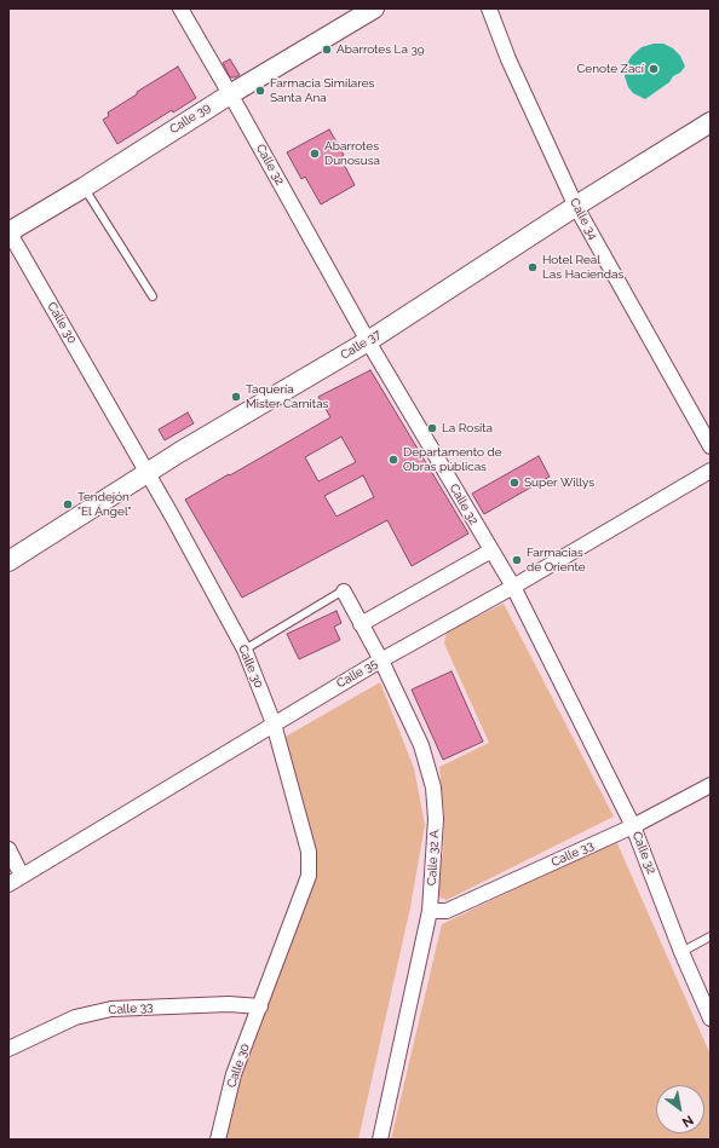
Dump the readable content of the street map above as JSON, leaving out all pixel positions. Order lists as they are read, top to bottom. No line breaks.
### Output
{"streets":{"street":["Calle 39","Calle 32","Calle 34","Calle 30","Calle 37","Calle 35","Calle 33","Calle 32 A"]},"crossings":[["Calle 39","Calle 32"],["Calle 39","Calle 30"],["Calle 32","Calle 37"],["Calle 32","Calle 35"],["Calle 32","Calle 33"],["Calle 34","Calle 37"],["Calle 30","Calle 37"],["Calle 30","Calle 35"],["Calle 30","Calle 33"],["Calle 35","Calle 32 A"],["Calle 33","Calle 32 A"]],"places":["Abarrotes La 39","Cenote Zací","Farmacia Similares Santa Ana","Abarrotes Dunosusa","Hotel Real Las Haciendas","Taquería Mister Carnitas","La Rosita","Departamento de Obras públicas","Super Willys","Tendejón \"El Ángel\"","Farmacias de Oriente"],"north":"bottom right"}
